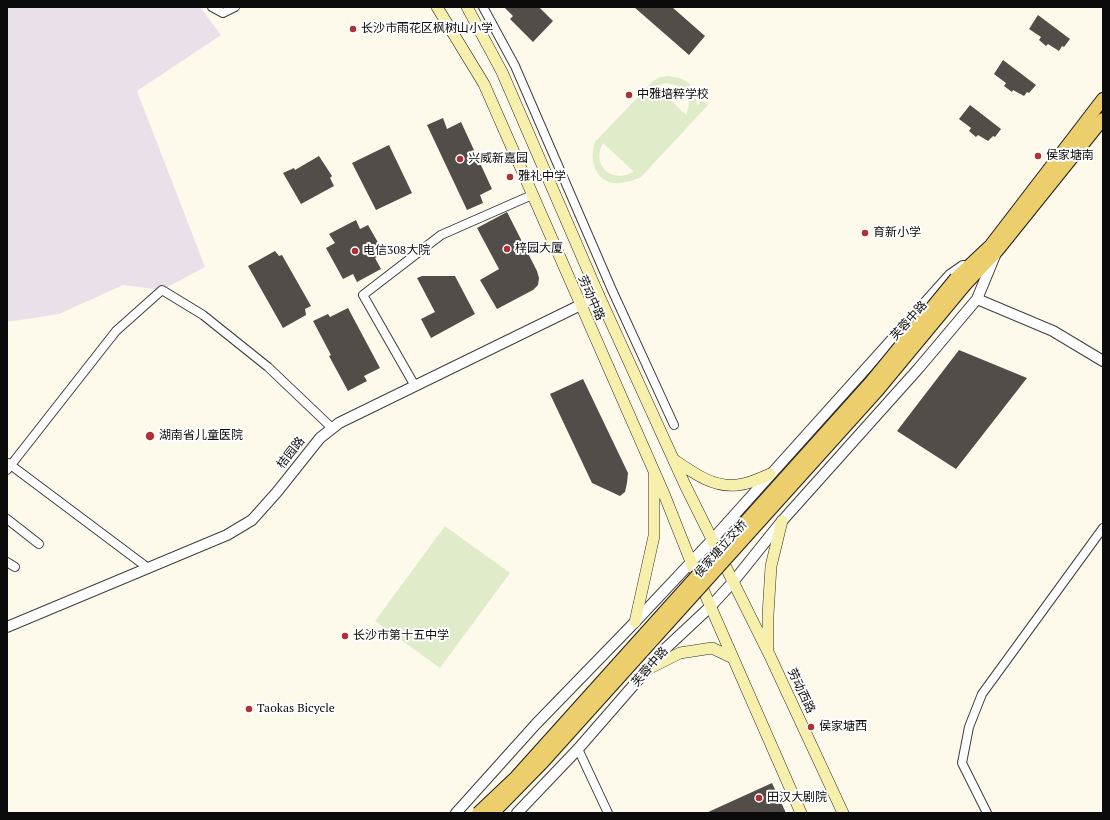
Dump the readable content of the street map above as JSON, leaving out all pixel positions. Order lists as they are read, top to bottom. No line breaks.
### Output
{"streets":{"main road":["劳动中路","芙蓉中路","侯家塘立交桥","劳动西路"],"street":["桔园路"]},"crossings":[["劳动中路","芙蓉中路"],["劳动中路","桔园路"],["劳动中路","劳动西路"],["芙蓉中路","劳动西路"]],"places":["长沙市雨花区枫树山小学","中雅培粹学校","侯家塘南","兴威新嘉园","雅礼中学","育新小学","梓园大厦","电信308大院","湖南省儿童医院","长沙市第十五中学","Taokas Bicycle","侯家塘西","田汉大剧院"]}
